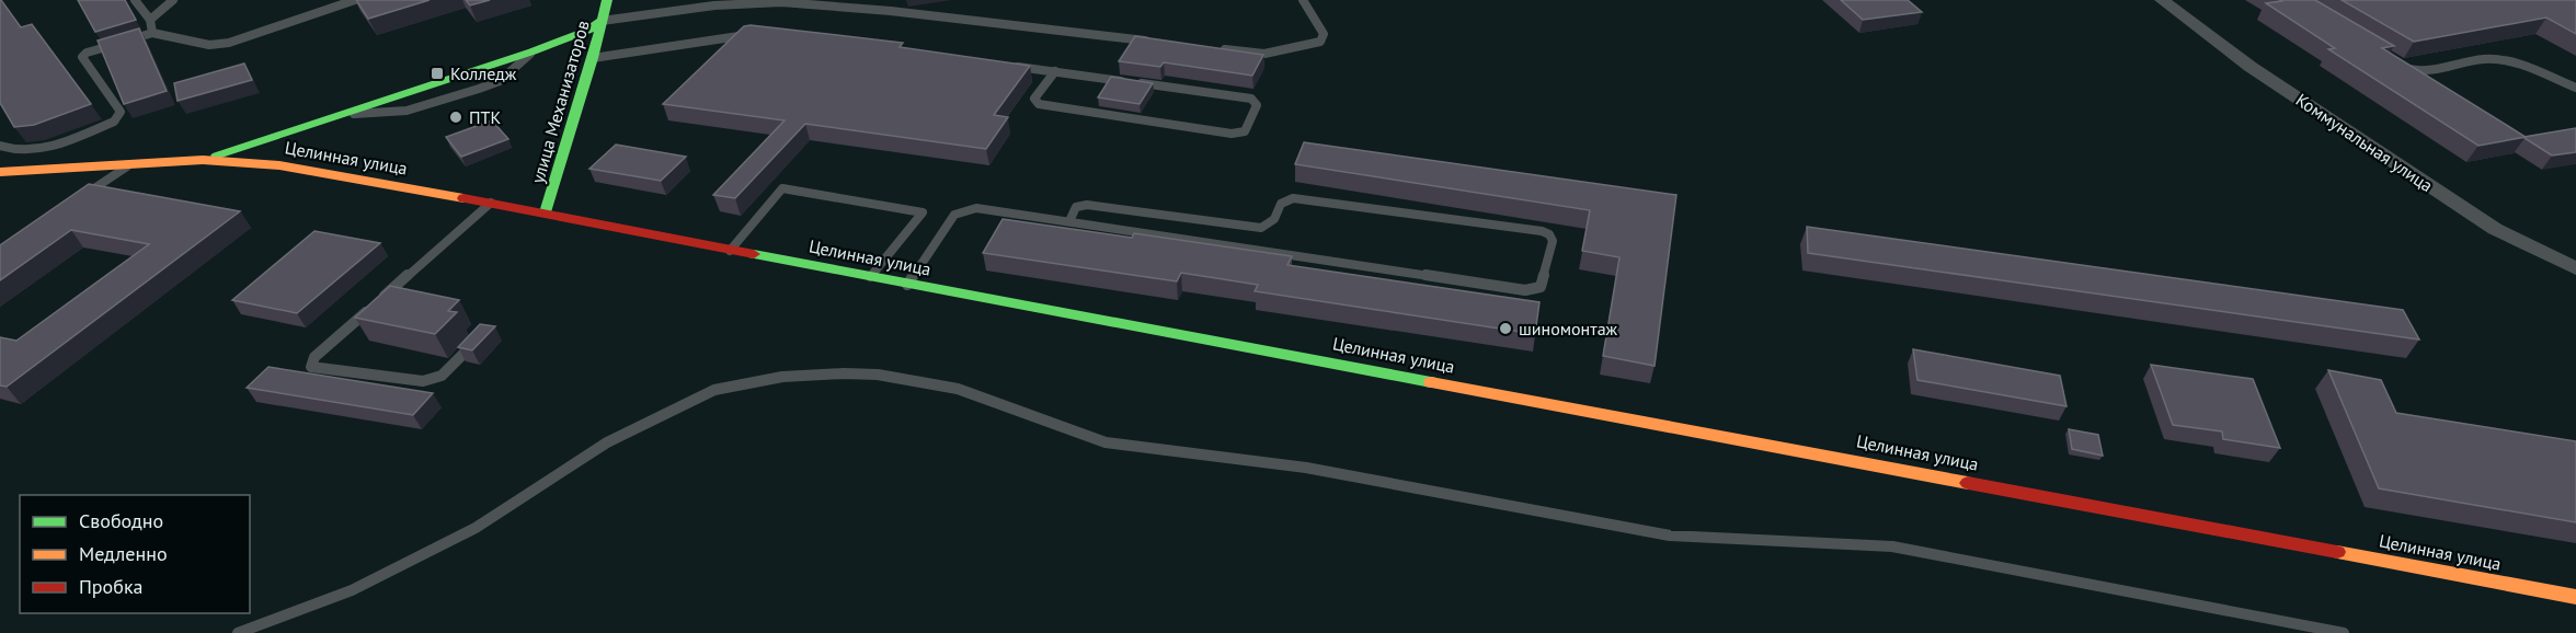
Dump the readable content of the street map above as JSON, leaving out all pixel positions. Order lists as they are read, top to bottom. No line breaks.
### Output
{"streets":{"main road":["улица Механизаторов","Целинная улица"],"street":["Коммунальная улица"]},"crossings":[["улица Механизаторов","Целинная улица"]],"places":{"transit":["Колледж"],"other":["ПТК","шиномонтаж"]},"legend":["Свободно","Медленно","Пробка"]}
